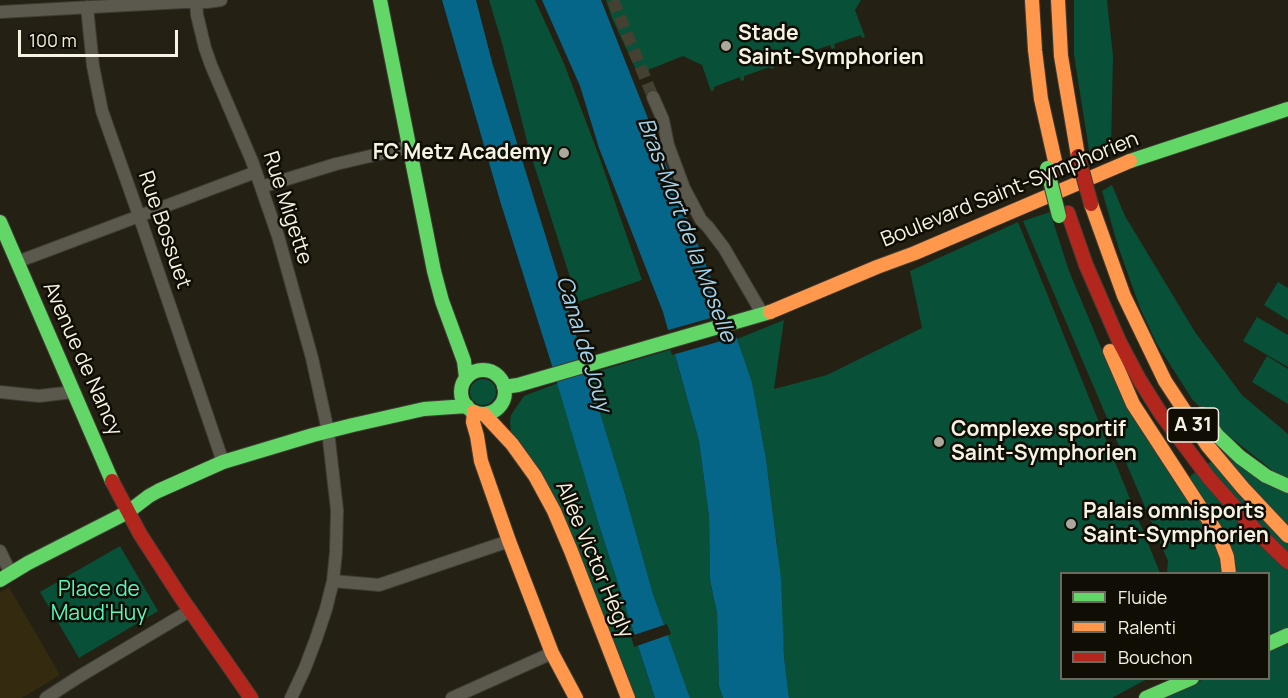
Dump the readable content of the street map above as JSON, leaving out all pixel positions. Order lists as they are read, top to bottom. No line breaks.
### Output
{"streets":{"main road":["Boulevard Saint-Symphorien","Avenue de Nancy","A 31","Allée Victor Hégly"],"street":["Rue Migette","Rue Bossuet"]},"crossings":[["Boulevard Saint-Symphorien","Allée Victor Hégly"]],"water":["Bras-Mort de la Moselle","Canal de Jouy"],"parks":["Place de Maud'Huy"],"places":["Stade Saint-Symphorien","FC Metz Academy","Complexe sportif Saint-Symphorien","Palais omnisports Saint-Symphorien"],"legend":["Fluide","Ralenti","Bouchon"],"scale_bar":"100 m"}
